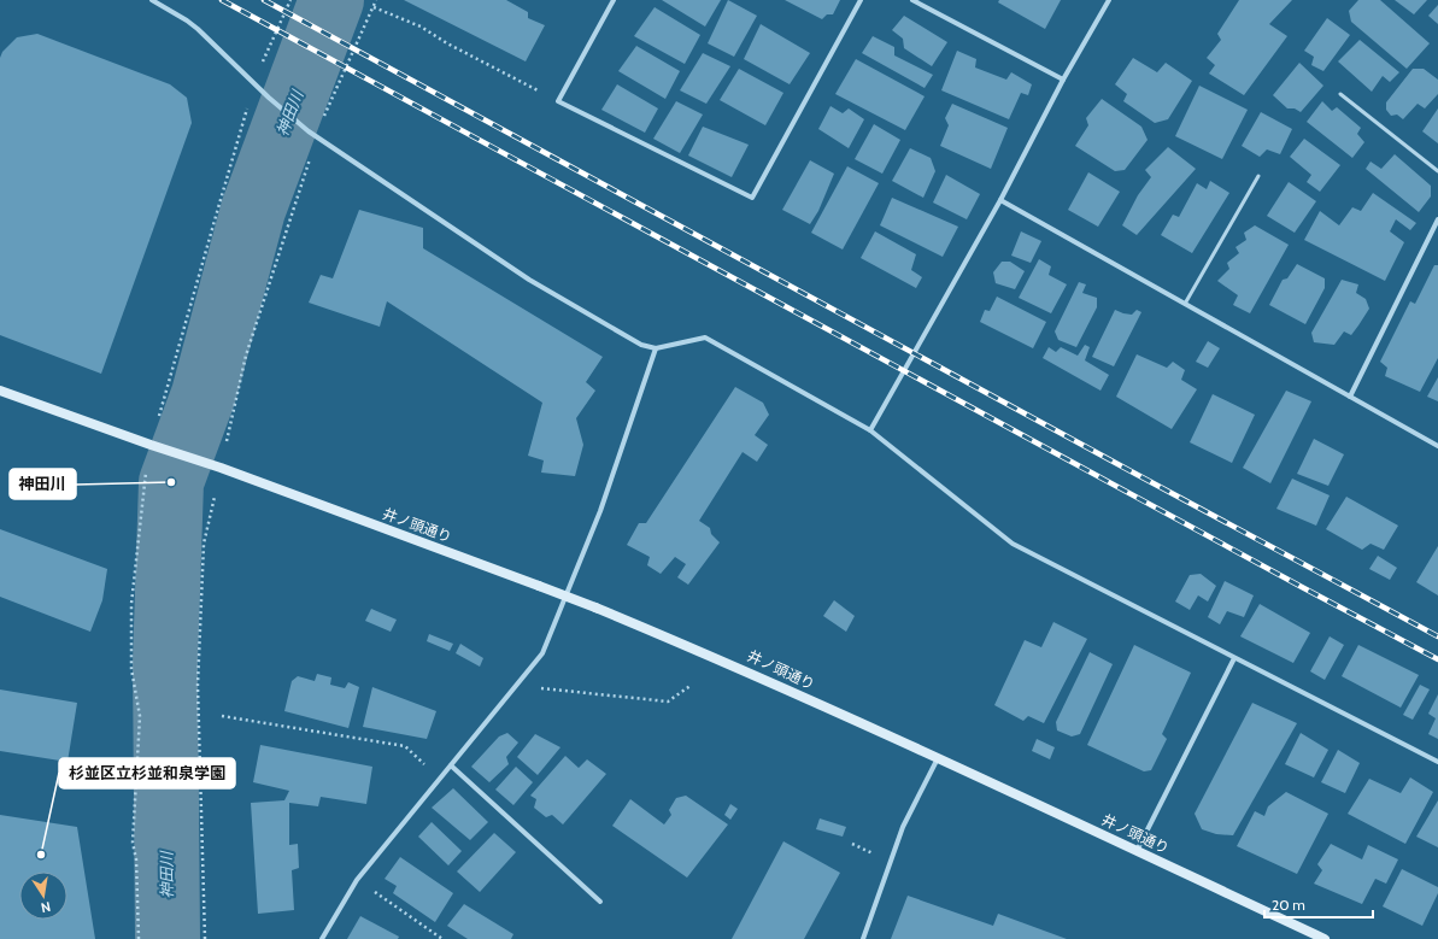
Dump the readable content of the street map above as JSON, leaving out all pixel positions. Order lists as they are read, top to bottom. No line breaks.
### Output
{"streets":{"main road":["井ノ頭通り"]},"water":["神田川"],"places":["神田川","杉並区立杉並和泉学園"],"scale_bar":"20 m","north":"bottom"}
